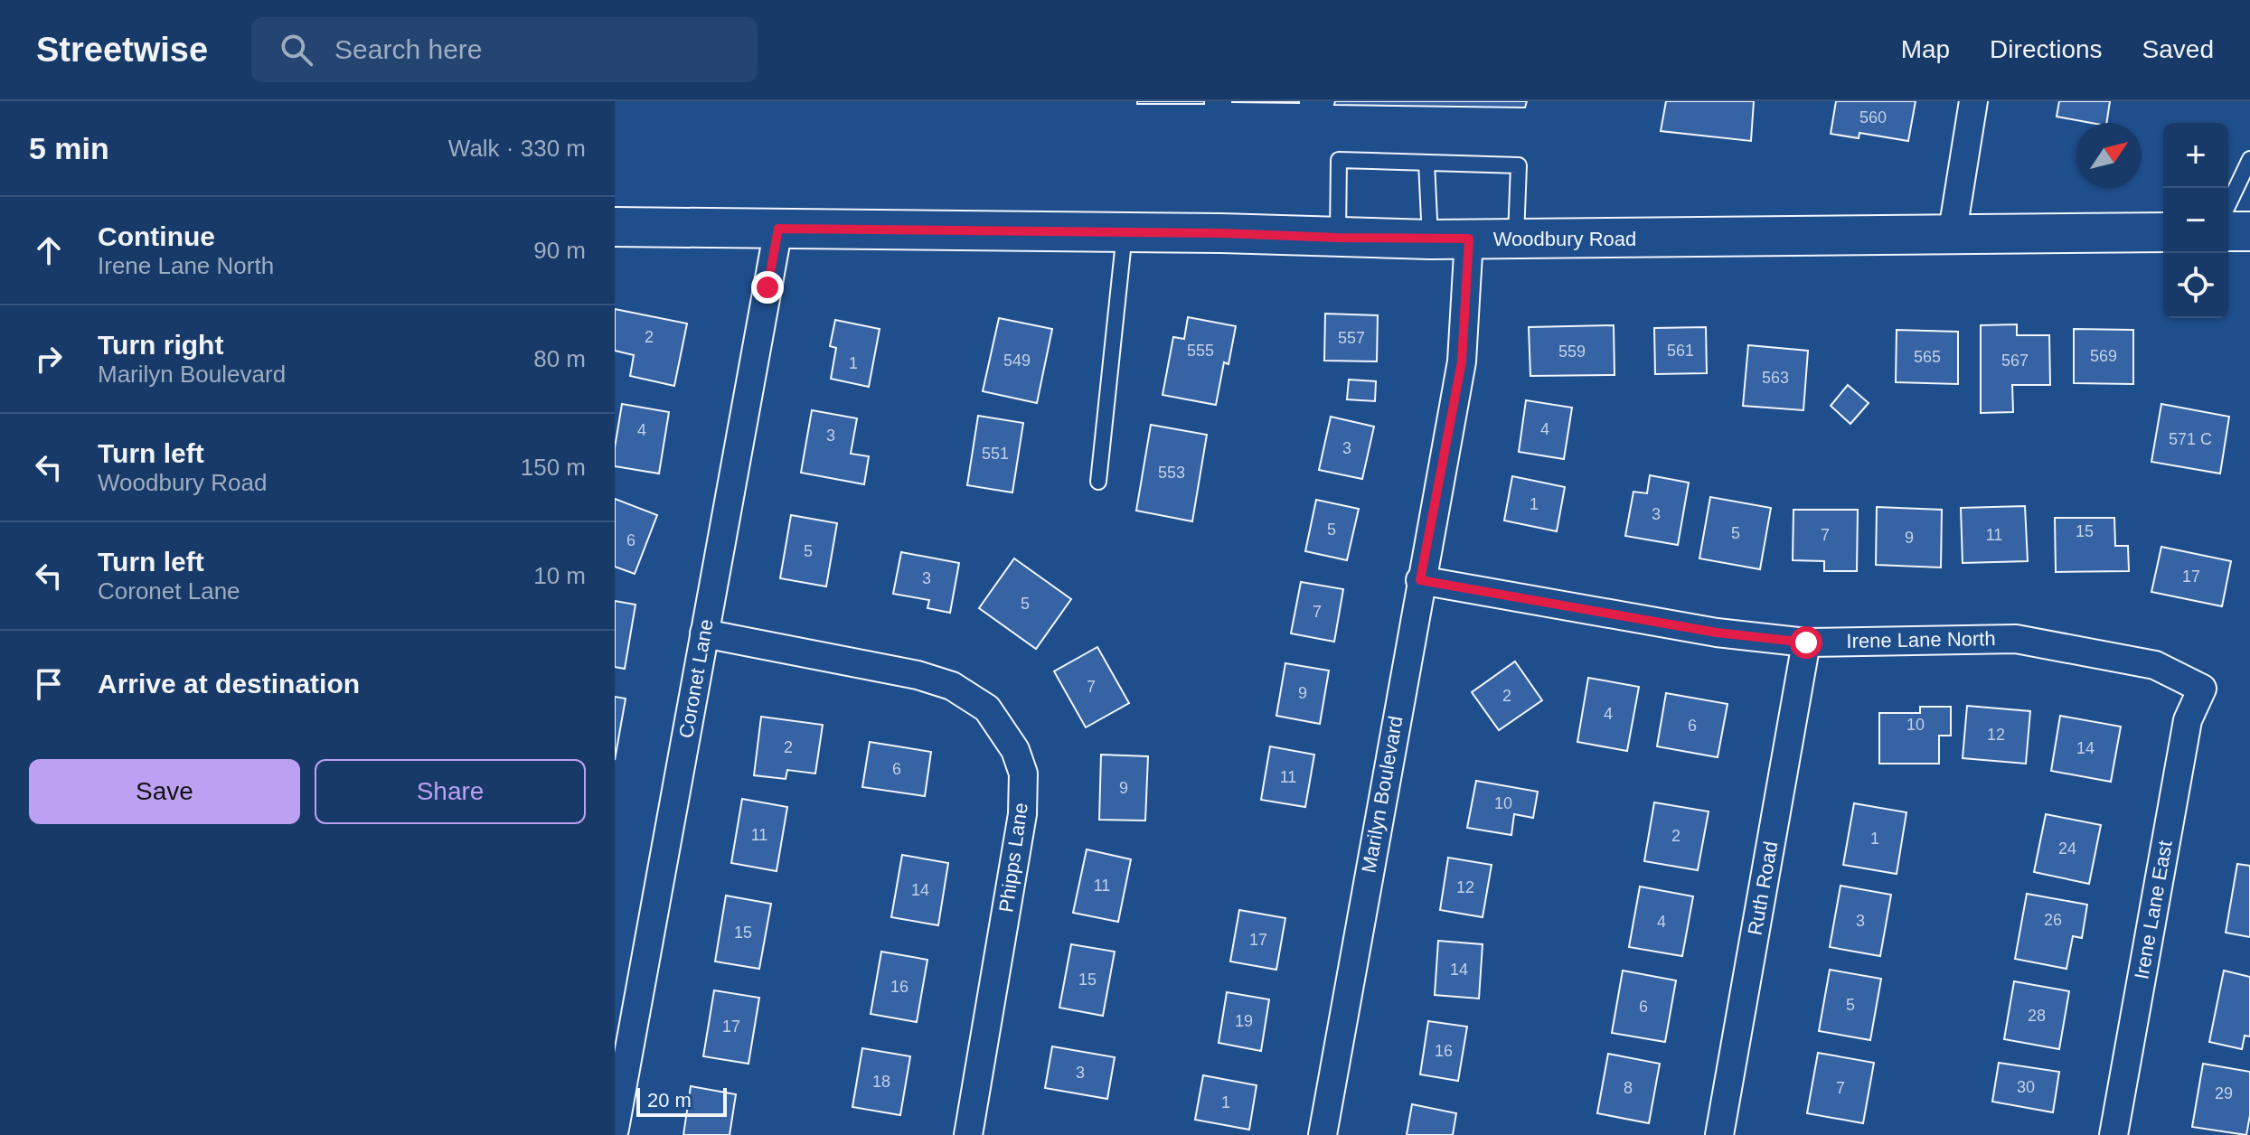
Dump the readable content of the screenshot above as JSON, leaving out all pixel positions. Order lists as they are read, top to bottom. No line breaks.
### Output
{"streets":{"main road":["Woodbury Road"],"street":["Irene Lane North","Coronet Lane","Marilyn Boulevard","Phipps Lane","Ruth Road","Irene Lane East"]},"crossings":[["Woodbury Road","Coronet Lane"],["Woodbury Road","Marilyn Boulevard"],["Irene Lane North","Marilyn Boulevard"],["Irene Lane North","Ruth Road"],["Irene Lane North","Irene Lane East"],["Coronet Lane","Phipps Lane"]],"house_numbers":["560","2","557","555","561","559","569","565","549","567","1","563","4","4","3","571 C","3","551","553","1","3","5","15","5","7","11","9","6","5","17","3","5","7","7","9","2","4","10","6","12","2","14","6","11","9","10","11","2","1","24","11","12","14","26","3","4","15","17","14","15","16","5","6","28","19","17","16","3","18","30","8","7","29","1"],"scale_bar":"20 m","north":"top right","page":{"header":"Streetwise","search":"Search here","nav":["Map","Directions","Saved"],"heading":["5 min","Walk · 330 m"],"map_buttons":["+","−"],"list":[["Continue","Irene Lane North","90 m"],["Turn right","Marilyn Boulevard","80 m"],["Turn left","Woodbury Road","150 m"],["Turn left","Coronet Lane","10 m"],"Arrive at destination"],"buttons":["Save","Share"],"scale":"20 m"}}
